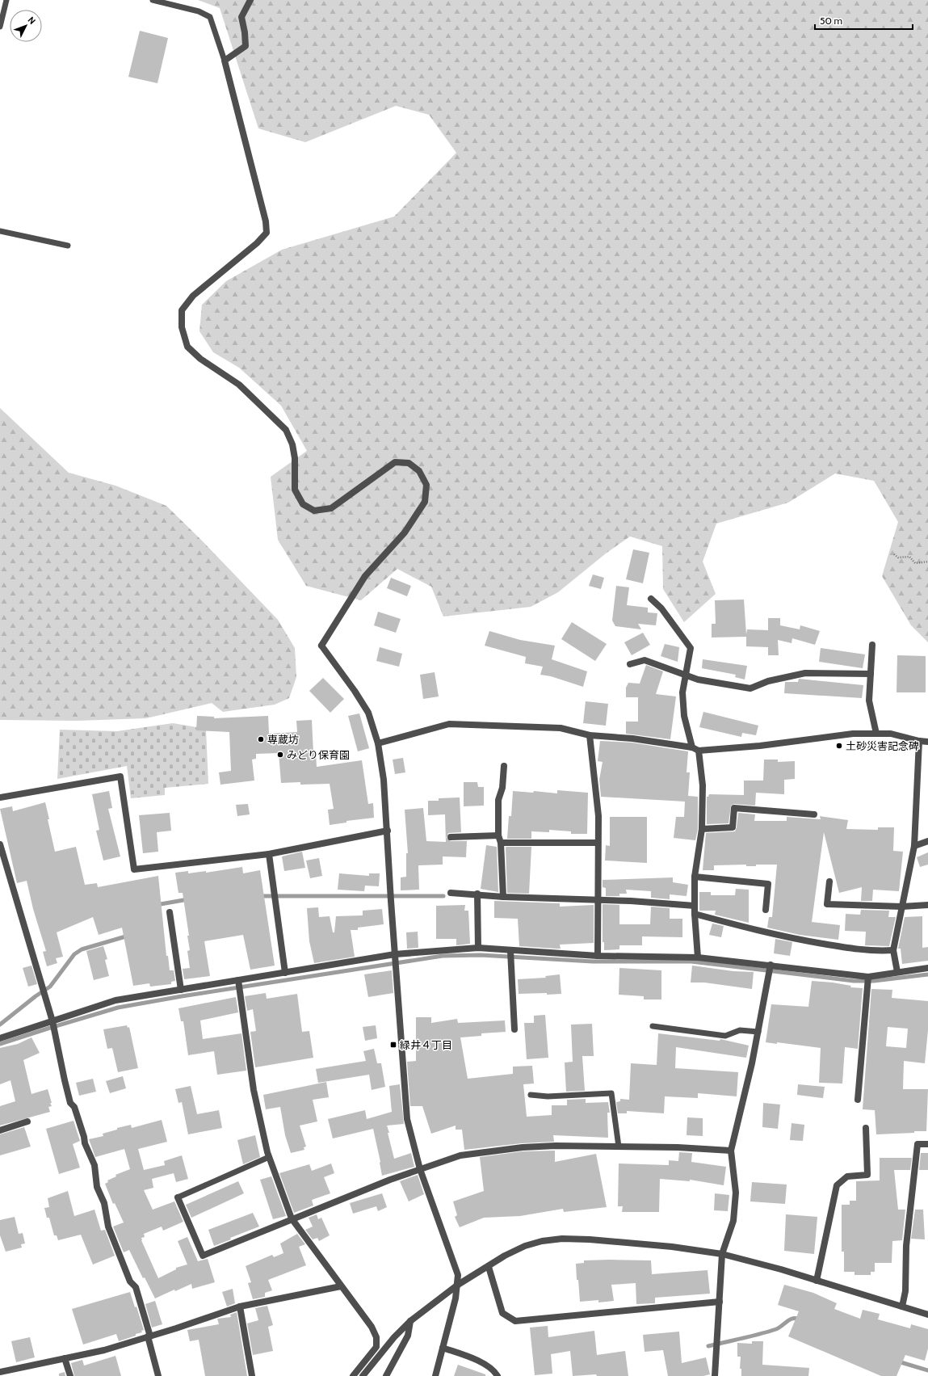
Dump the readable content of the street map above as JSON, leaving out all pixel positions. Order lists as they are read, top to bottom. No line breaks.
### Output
{"places":{"other":["専蔵坊","土砂災害記念碑","みどり保育園"],"transit":["緑井４丁目"]},"scale_bar":"50 m","north":"top right"}
